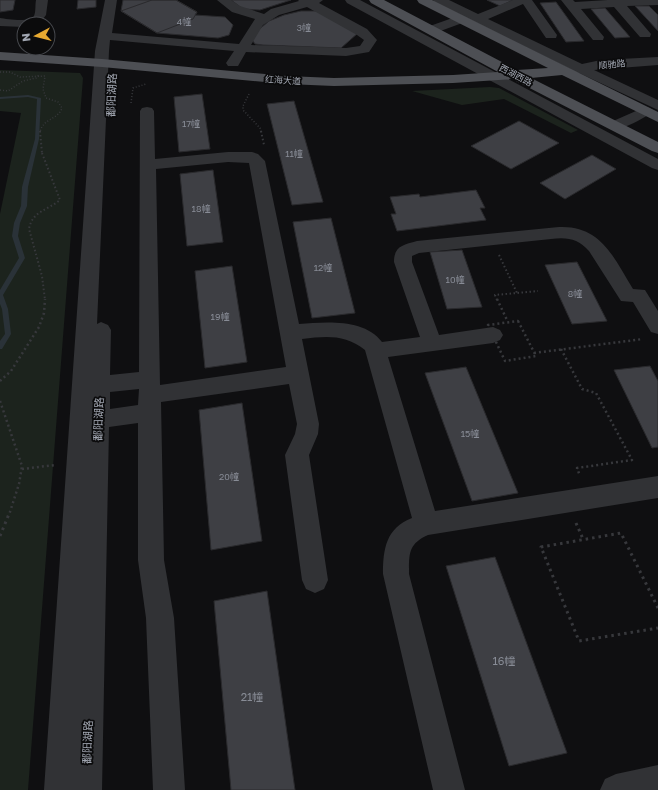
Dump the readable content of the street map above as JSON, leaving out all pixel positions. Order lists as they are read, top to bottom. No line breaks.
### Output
{"streets":{"main road":["西湖西路","红海大道"],"street":["顺驰路","鄱阳湖路"]},"crossings":[["西湖西路","红海大道"],["红海大道","鄱阳湖路"]],"house_numbers":["4幢","3幢","17幢","11幢","18幢","12幢","10幢","8幢","19幢","15幢","20幢","16幢","21幢"],"north":"left"}
